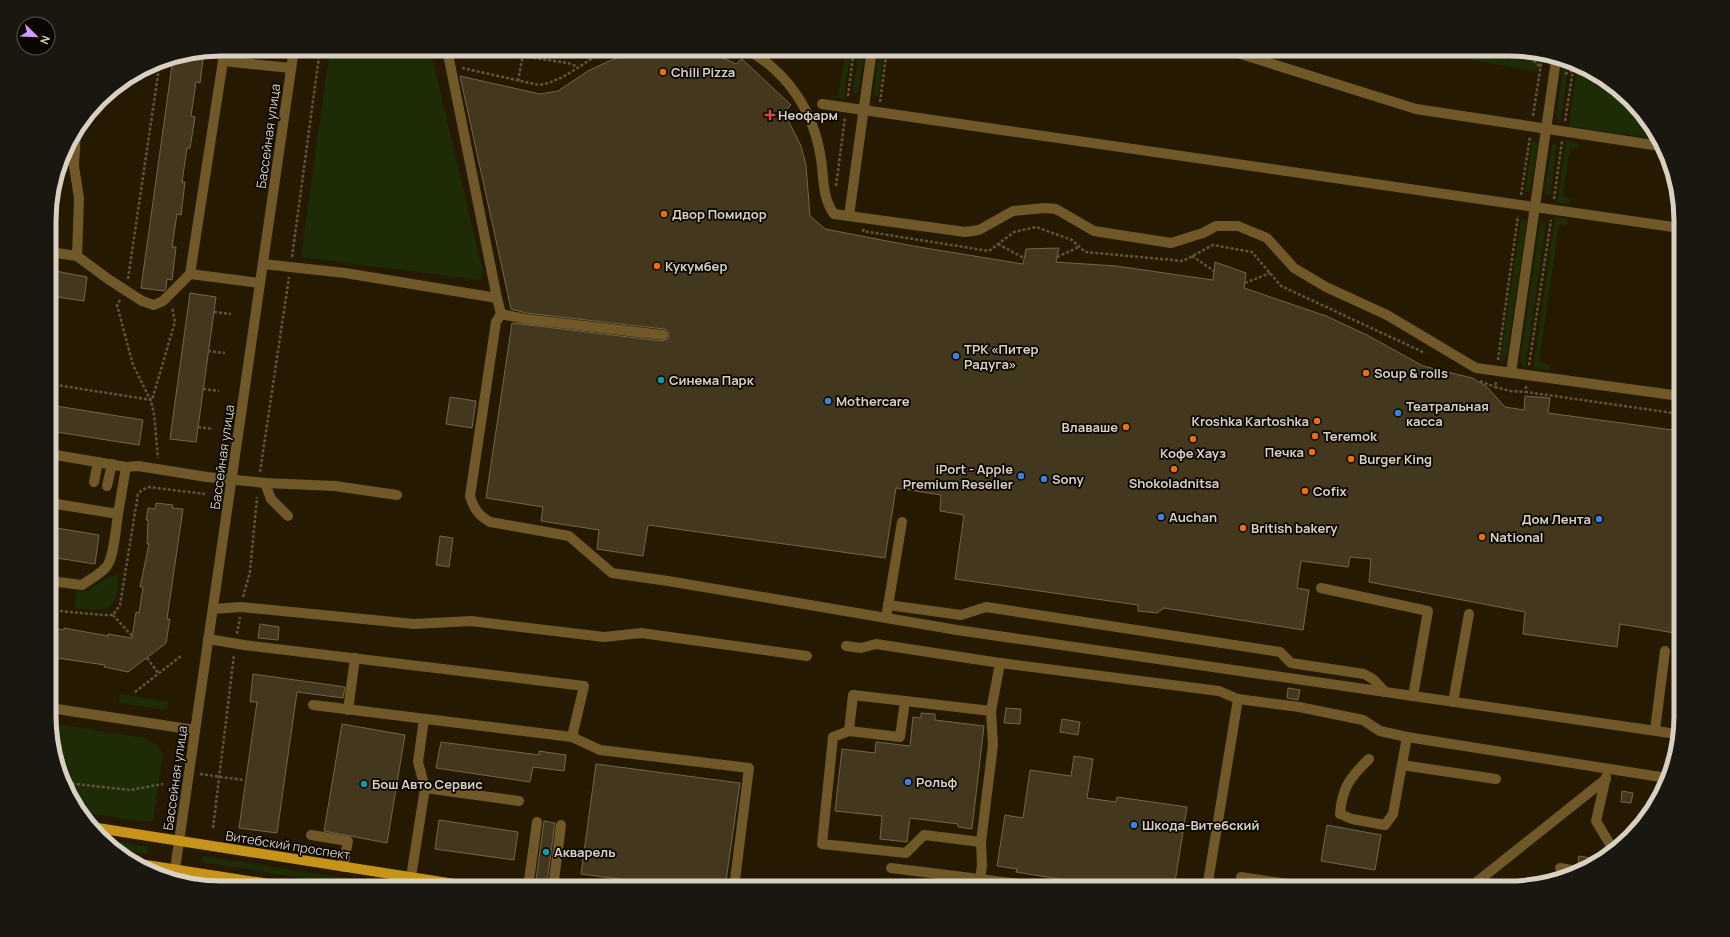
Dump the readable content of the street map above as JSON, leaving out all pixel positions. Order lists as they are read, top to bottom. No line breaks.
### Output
{"streets":{"main road":["Витебский проспект"],"street":["Бассейная улица"]},"crossings":[["Бассейная улица","Витебский проспект"]],"places":{"other":["Chili Pizza","Двор Помидор","Кукумбер","ТРК «Питер Радуга»","Soup & rolls","Синема Парк","Mothercare","Театральная касса","Kroshka Kartoshka","Влаваше","Teremok","Кофе Хауз","Печка","Burger King","Shokoladnitsa","iPort - Apple Premium Reseller","Sony","Cofix","Auchan","Дом Лента","British bakery","National","Рольф","Бош Авто Сервис","Шкода-Витебский","Акварель"],"health":["Неофарм"]},"north":"bottom right"}
